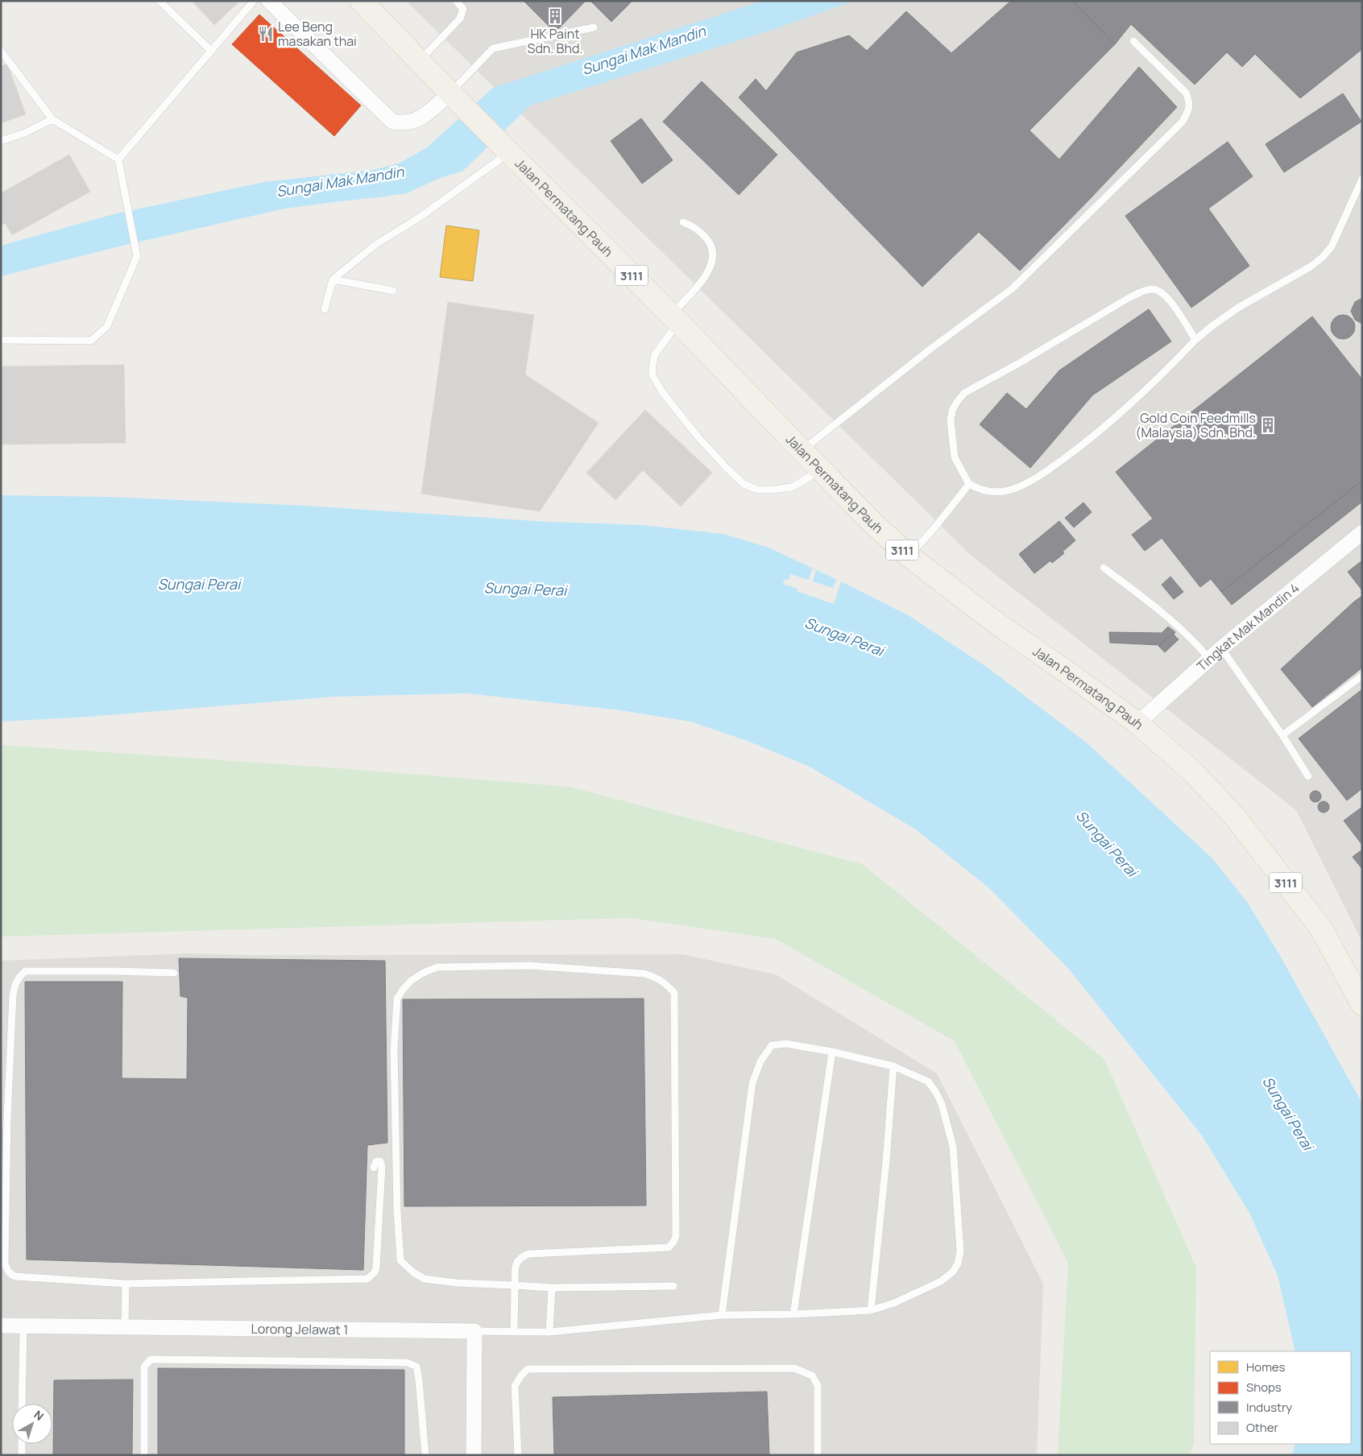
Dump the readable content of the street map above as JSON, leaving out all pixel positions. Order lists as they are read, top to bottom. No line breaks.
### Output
{"streets":{"main road":["Jalan Permatang Pauh","3111"],"street":["Tingkat Mak Mandin 4","Lorong Jelawat 1"]},"crossings":[["Jalan Permatang Pauh","Tingkat Mak Mandin 4"]],"water":["Sungai Mak Mandin","Sungai Perai"],"places":{"building":["HK Paint Sdn. Bhd.","Gold Coin Feedmills (Malaysia) Sdn. Bhd."],"restaurant":["Lee Beng masakan thai"]},"legend":["Homes","Shops","Industry","Other"],"north":"top right"}
